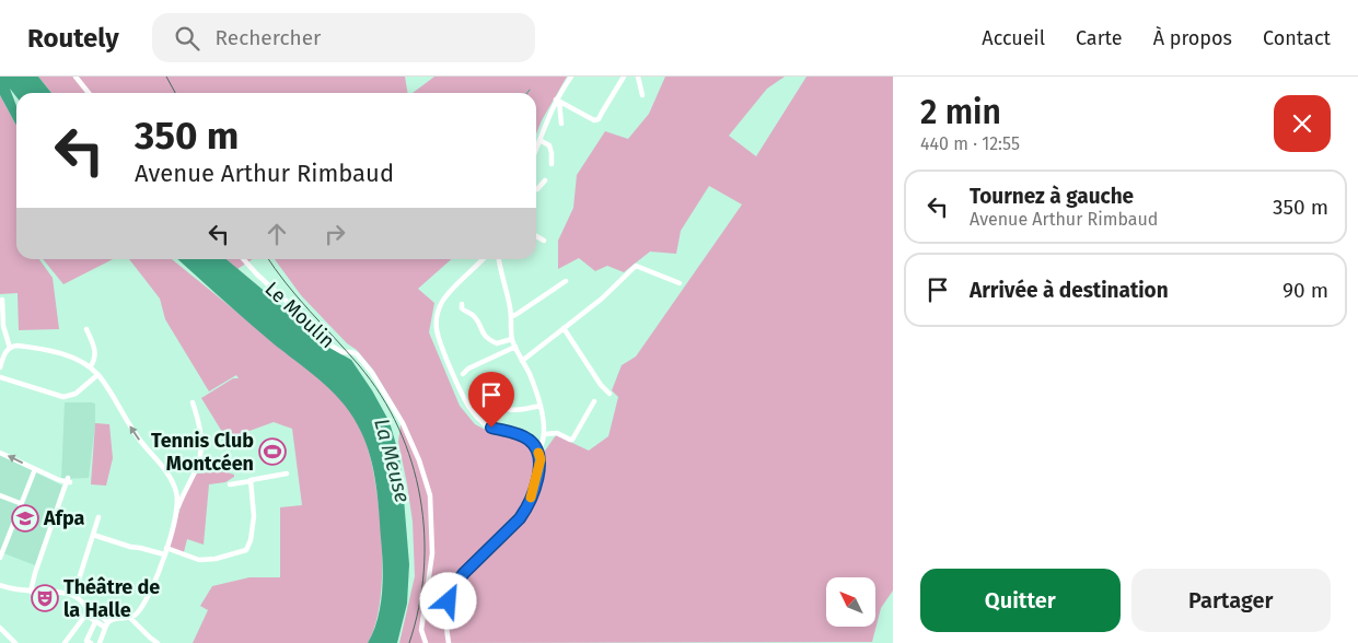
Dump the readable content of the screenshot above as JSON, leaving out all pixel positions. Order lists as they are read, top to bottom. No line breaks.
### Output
{"streets":{"street":["Le Moulin"]},"water":["La Meuse"],"places":{"sports":["Tennis Club Montcéen"],"school or university":["Afpa"],"theatre":["Théâtre de la Halle"]},"north":"top left","page":{"header":"Routely","search":"Rechercher","nav":["Accueil","Carte","À propos","Contact"],"heading":["2 min","440 m · 12:55"],"turn":["350 m","Avenue Arthur Rimbaud"],"list":[{"name":"Tournez à gauche","note":"Avenue Arthur Rimbaud","value":"350 m"},{"name":"Arrivée à destination","value":"90 m"}],"buttons":["Quitter","Partager"]}}
